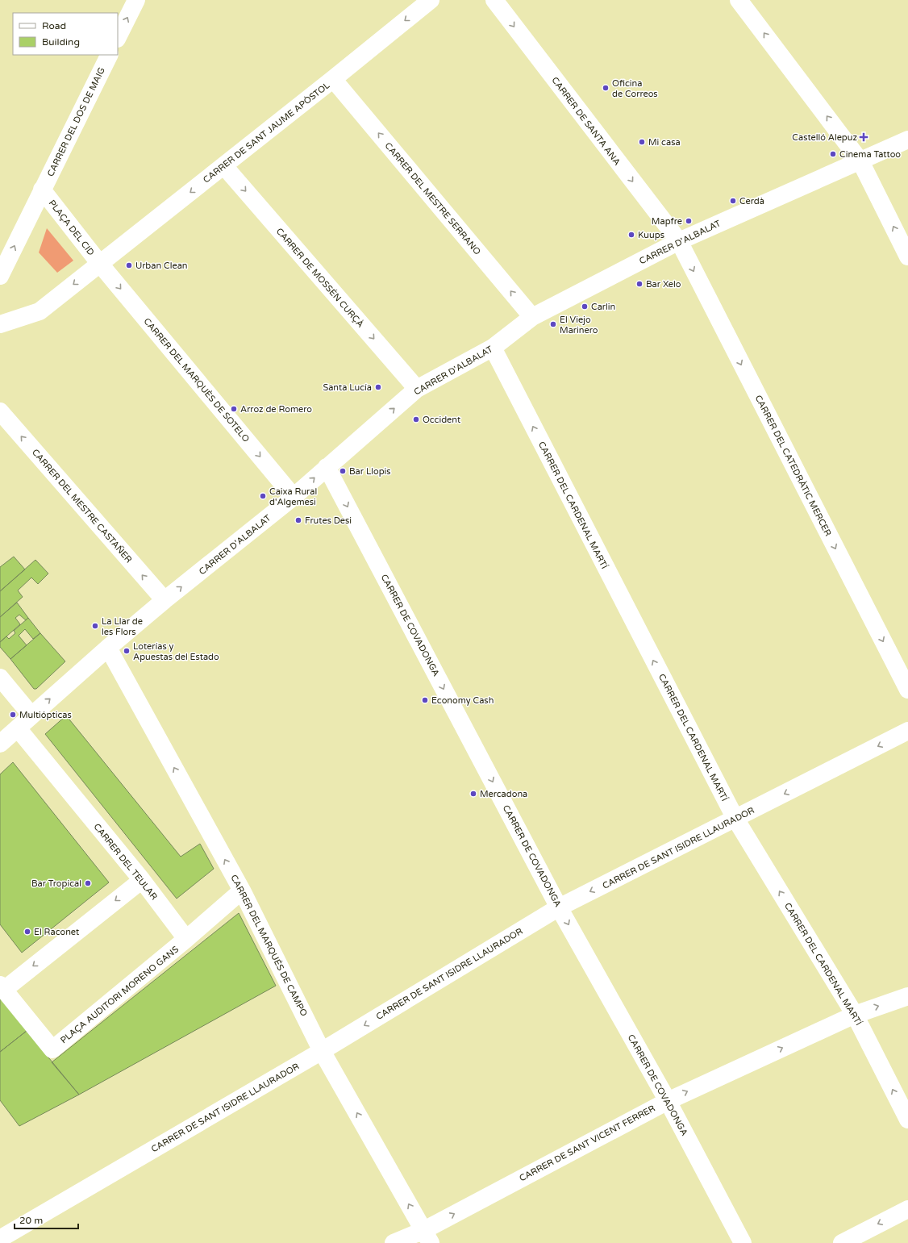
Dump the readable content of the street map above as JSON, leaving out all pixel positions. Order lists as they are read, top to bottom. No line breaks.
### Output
{"streets":{"street":["CARRER DE SANTA ANA","CARRER DEL DOS DE MAIG","CARRER DE SANT JAUME APÒSTOL","CARRER DEL MESTRE SERRANO","PLAÇA DEL CID","CARRER D'ALBALAT","CARRER DE MOSSÉN CURÇÀ","CARRER DEL MARQUÈS DE SOTELO","CARRER DEL CATEDRÀTIC MERCER","CARRER DEL CARDENAL MARTÍ","CARRER DEL MESTRE CASTAÑER","CARRER DE COVADONGA","CARRER DE SANT ISIDRE LLAURADOR","CARRER DEL TEULAR","CARRER DEL MARQUÉS DE CAMPO","PLAÇA AUDITORI MORENO GANS","CARRER DE SANT VICENT FERRER"]},"crossings":[["CARRER DE SANTA ANA","CARRER D'ALBALAT"],["CARRER DE SANTA ANA","CARRER DEL CATEDRÀTIC MERCER"],["CARRER DEL DOS DE MAIG","PLAÇA DEL CID"],["CARRER DE SANT JAUME APÒSTOL","CARRER DEL MESTRE SERRANO"],["CARRER DE SANT JAUME APÒSTOL","PLAÇA DEL CID"],["CARRER DE SANT JAUME APÒSTOL","CARRER DE MOSSÉN CURÇÀ"],["CARRER DE SANT JAUME APÒSTOL","CARRER DEL MARQUÈS DE SOTELO"],["CARRER DEL MESTRE SERRANO","CARRER D'ALBALAT"],["PLAÇA DEL CID","CARRER DEL MARQUÈS DE SOTELO"],["CARRER D'ALBALAT","CARRER DE MOSSÉN CURÇÀ"],["CARRER D'ALBALAT","CARRER DEL MARQUÈS DE SOTELO"],["CARRER D'ALBALAT","CARRER DEL CATEDRÀTIC MERCER"],["CARRER D'ALBALAT","CARRER DEL CARDENAL MARTÍ"],["CARRER D'ALBALAT","CARRER DEL MESTRE CASTAÑER"],["CARRER D'ALBALAT","CARRER DE COVADONGA"],["CARRER D'ALBALAT","CARRER DEL TEULAR"],["CARRER D'ALBALAT","CARRER DEL MARQUÉS DE CAMPO"],["CARRER DEL CARDENAL MARTÍ","CARRER DE SANT ISIDRE LLAURADOR"],["CARRER DEL CARDENAL MARTÍ","CARRER DE SANT VICENT FERRER"],["CARRER DE COVADONGA","CARRER DE SANT ISIDRE LLAURADOR"],["CARRER DE COVADONGA","CARRER DE SANT VICENT FERRER"],["CARRER DE SANT ISIDRE LLAURADOR","CARRER DEL MARQUÉS DE CAMPO"],["CARRER DEL TEULAR","PLAÇA AUDITORI MORENO GANS"],["CARRER DEL MARQUÉS DE CAMPO","CARRER DE SANT VICENT FERRER"]],"one_way":["CARRER DE SANTA ANA","CARRER DE SANT JAUME APÒSTOL","CARRER DEL MESTRE SERRANO","CARRER D'ALBALAT","CARRER DE MOSSÉN CURÇÀ","CARRER DEL MARQUÈS DE SOTELO","CARRER DEL CATEDRÀTIC MERCER","CARRER DEL CARDENAL MARTÍ","CARRER DEL MESTRE CASTAÑER","CARRER DE COVADONGA","CARRER DE SANT ISIDRE LLAURADOR","CARRER DEL MARQUÉS DE CAMPO","PLAÇA AUDITORI MORENO GANS","CARRER DE SANT VICENT FERRER"],"places":{"other":["Oficina de Correos","Mi casa","Cinema Tattoo","Cerdà","Mapfre","Kuups","Urban Clean","Bar Xelo","Carlin","El Viejo Marinero","Santa Lucía","Arroz de Romero","Occident","Bar Llopis","Caixa Rural d'Algemesi","Frutes Desi","La Llar de les Flors","Loterías y Apuestas del Estado","Economy Cash","Multiópticas","Mercadona","Bar Tropical","El Raconet"],"health":["Castelló Alepuz"]},"legend":["Road","Building"],"scale_bar":"20 m"}
